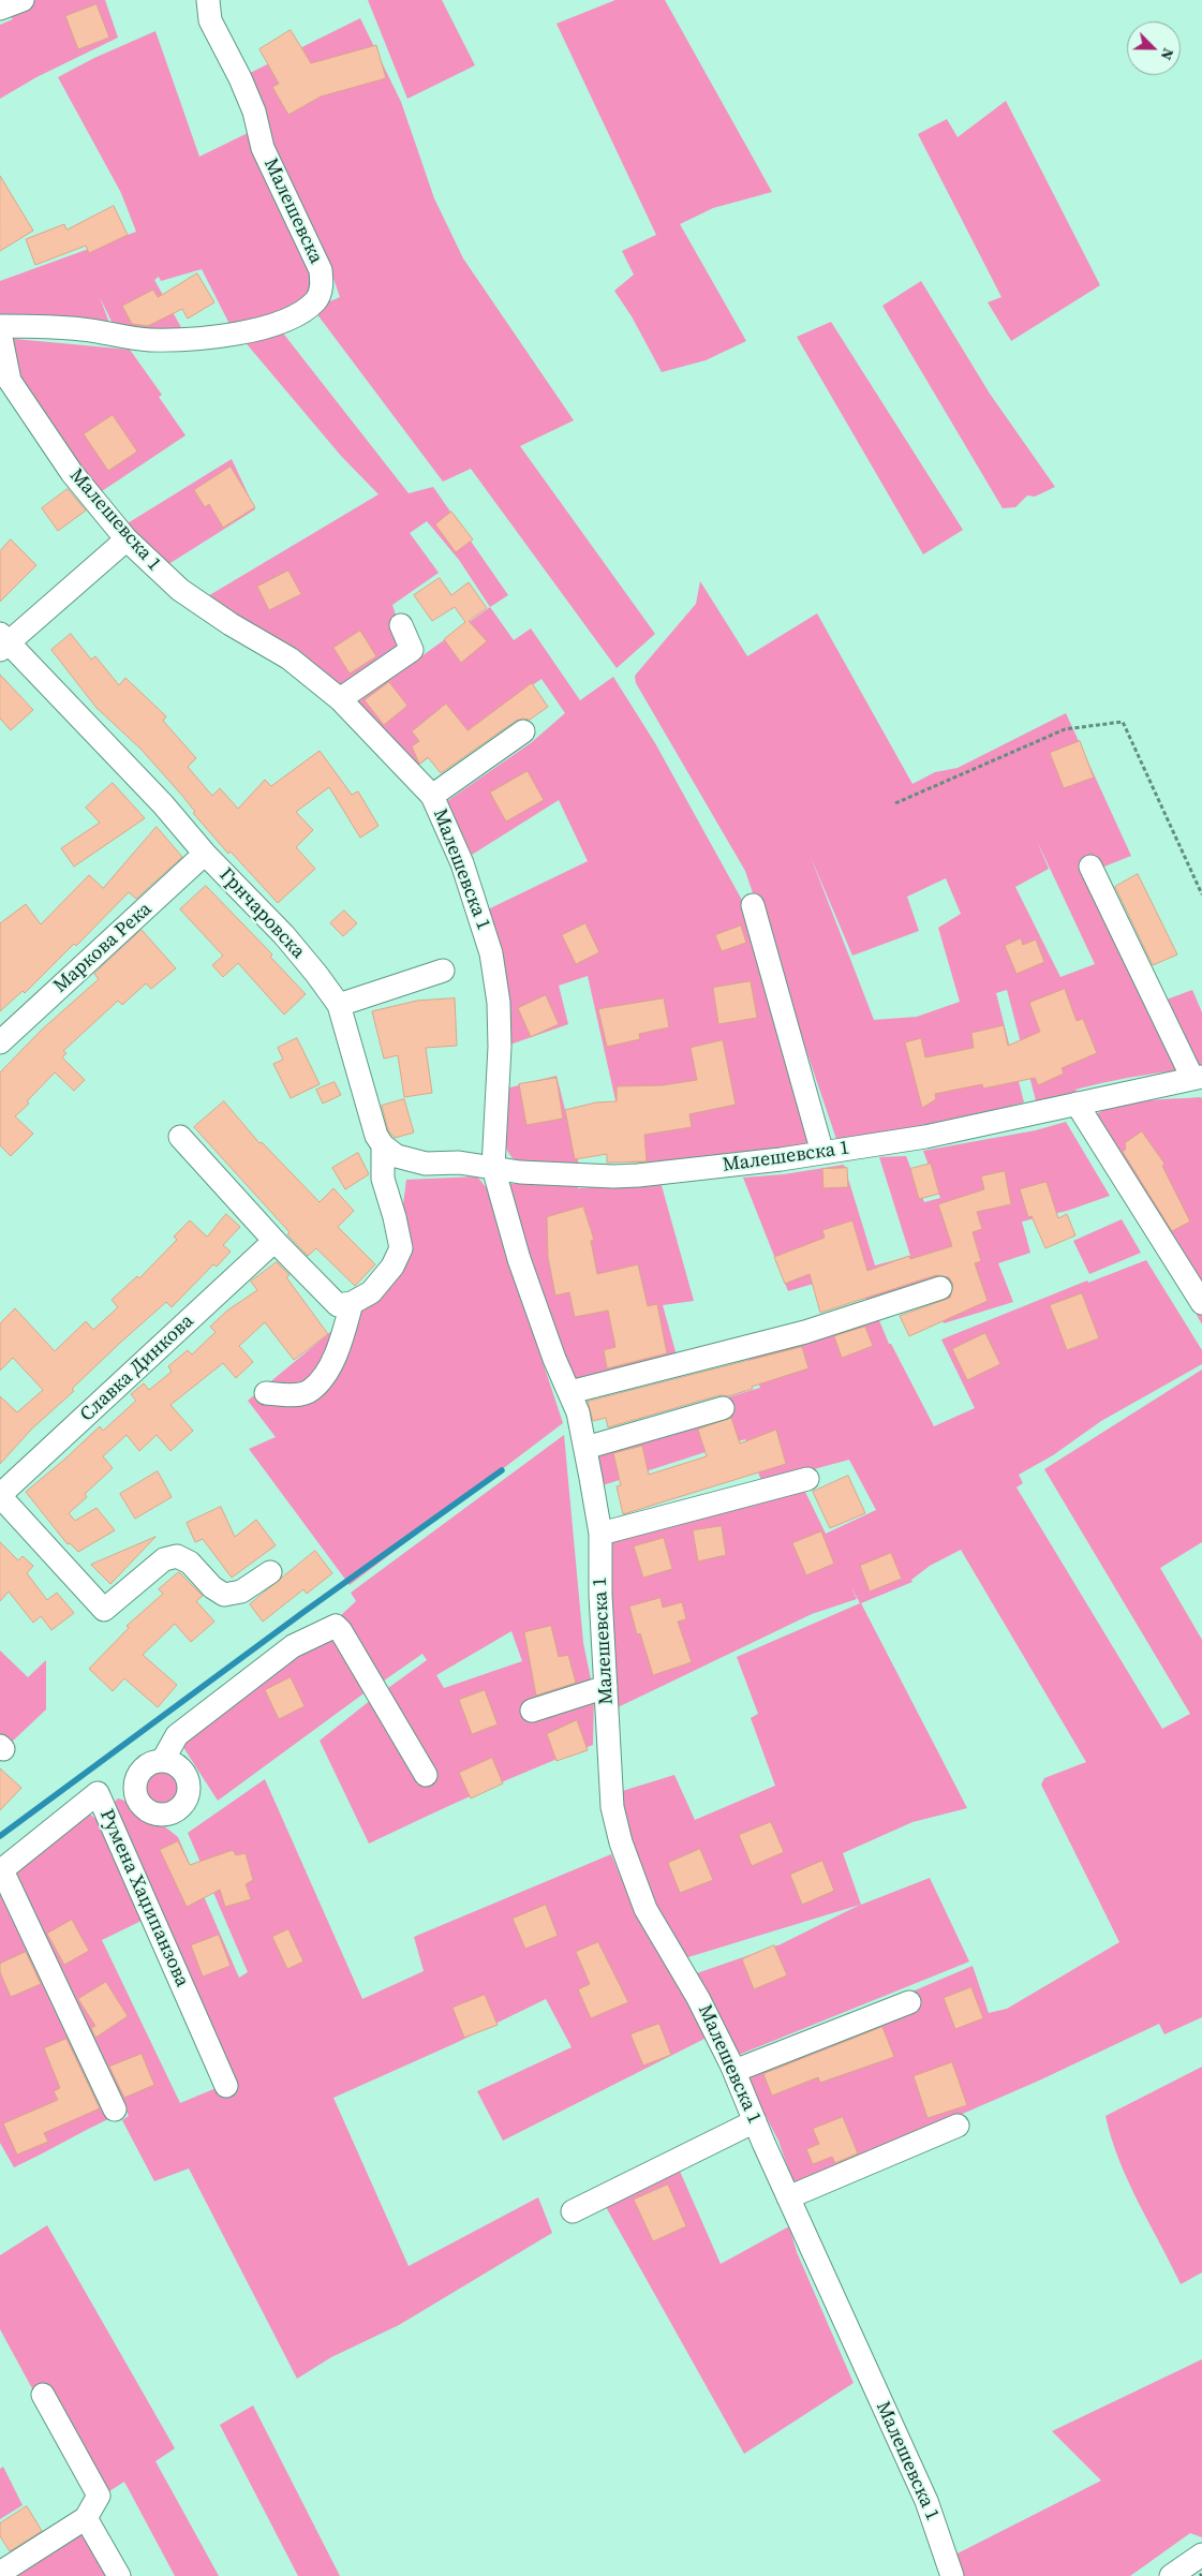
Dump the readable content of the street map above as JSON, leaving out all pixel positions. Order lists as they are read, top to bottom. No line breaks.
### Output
{"streets":{"street":["Малешевска","Малешевска 1","Грнчаровска","Маркова Река","Славка Динкова","Румена Хаџипанзова"]},"crossings":[["Грнчаровска","Маркова Река"]],"north":"bottom right"}
